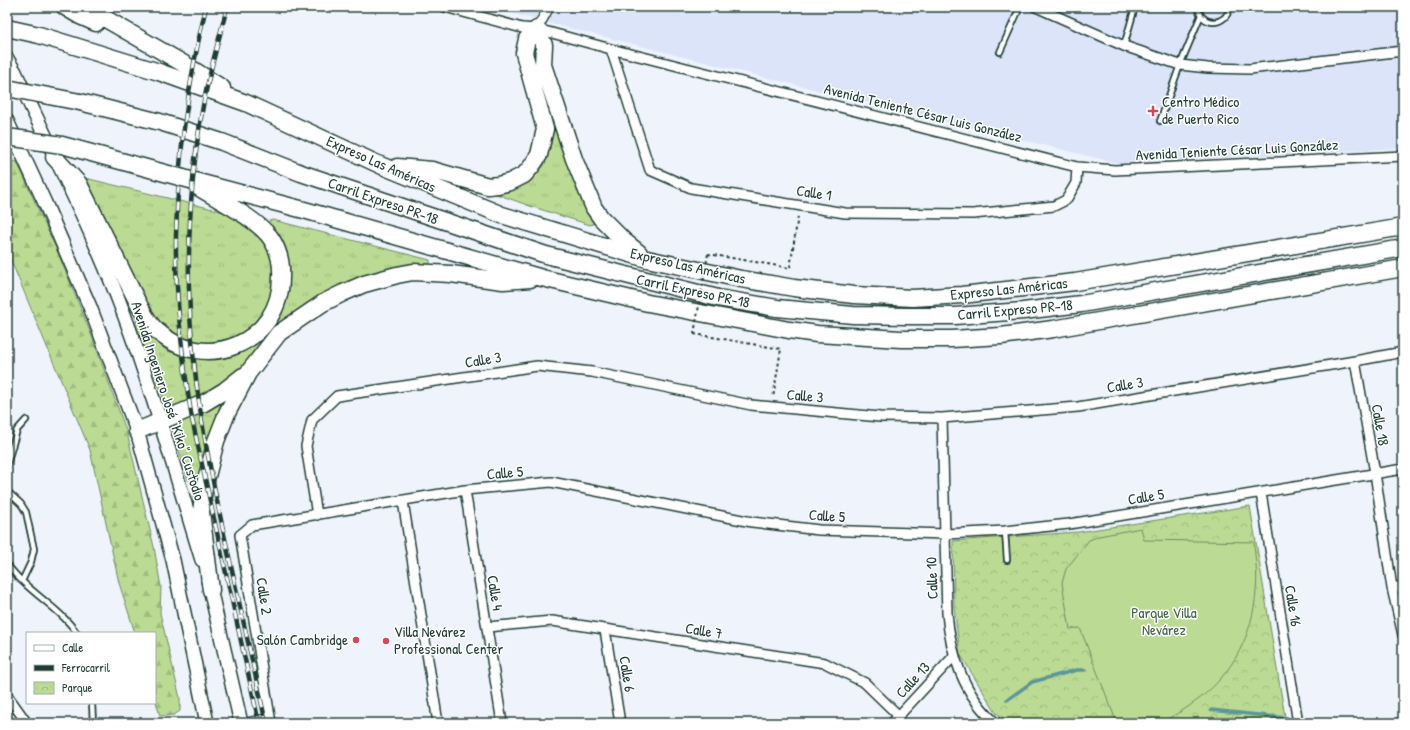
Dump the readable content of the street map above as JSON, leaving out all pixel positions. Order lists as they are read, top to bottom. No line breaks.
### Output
{"streets":{"highway":["Expreso Las Américas","Carril Expreso PR-18"],"main road":["Avenida Ingeniero José \"Kiko\" Custodio"],"street":["Avenida Teniente César Luis González","Calle 1","Calle 3","Calle 18","Calle 5","Calle 10","Calle 4","Calle 2","Calle 16","Calle 7","Calle 6","Calle 13"]},"crossings":[["Avenida Teniente César Luis González","Calle 1"],["Calle 3","Calle 18"],["Calle 3","Calle 5"],["Calle 3","Calle 10"],["Calle 18","Calle 5"],["Calle 5","Calle 10"],["Calle 5","Calle 4"],["Calle 5","Calle 2"],["Calle 5","Calle 16"],["Calle 10","Calle 13"],["Calle 4","Calle 7"],["Calle 7","Calle 6"],["Calle 7","Calle 13"]],"parks":["Parque Villa Nevárez"],"places":{"health":["Centro Médico de Puerto Rico"],"other":["Salón Cambridge","Villa Nevárez Professional Center"]},"legend":["Calle","Ferrocarril","Parque"]}
